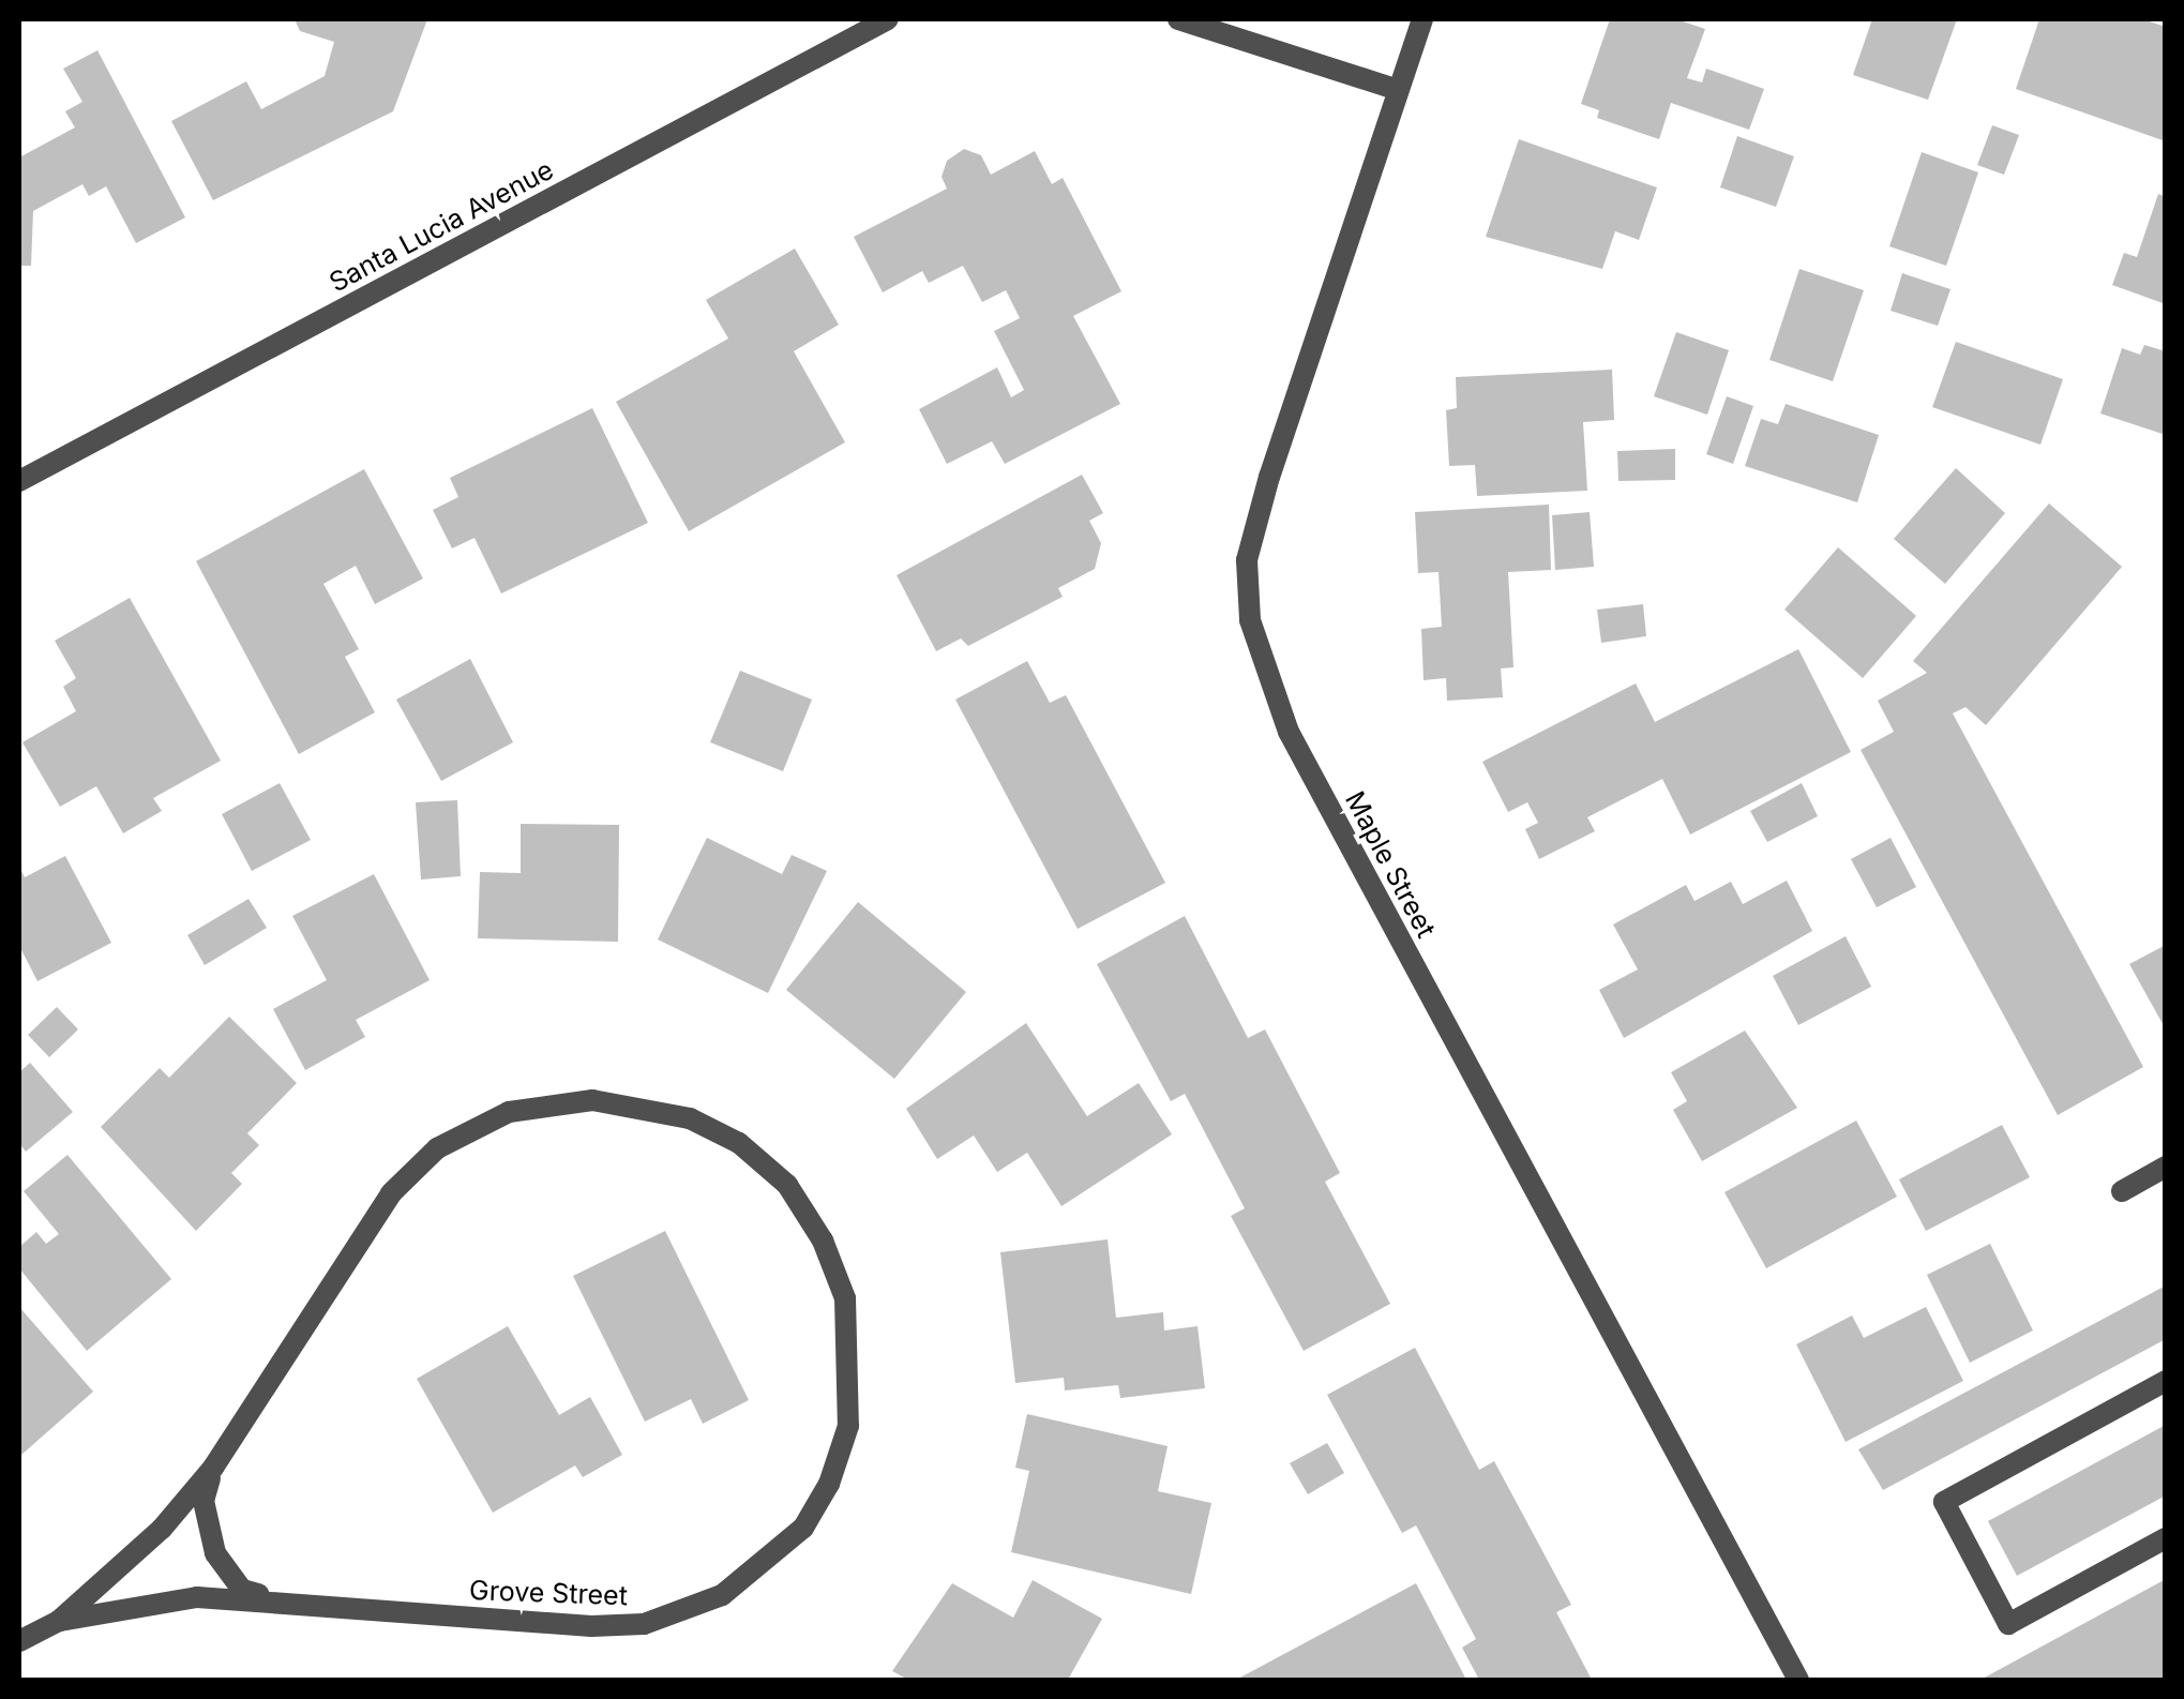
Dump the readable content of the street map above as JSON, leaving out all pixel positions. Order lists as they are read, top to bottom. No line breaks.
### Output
{"streets":{"street":["Santa Lucia Avenue","Maple Street","Grove Street"]}}
